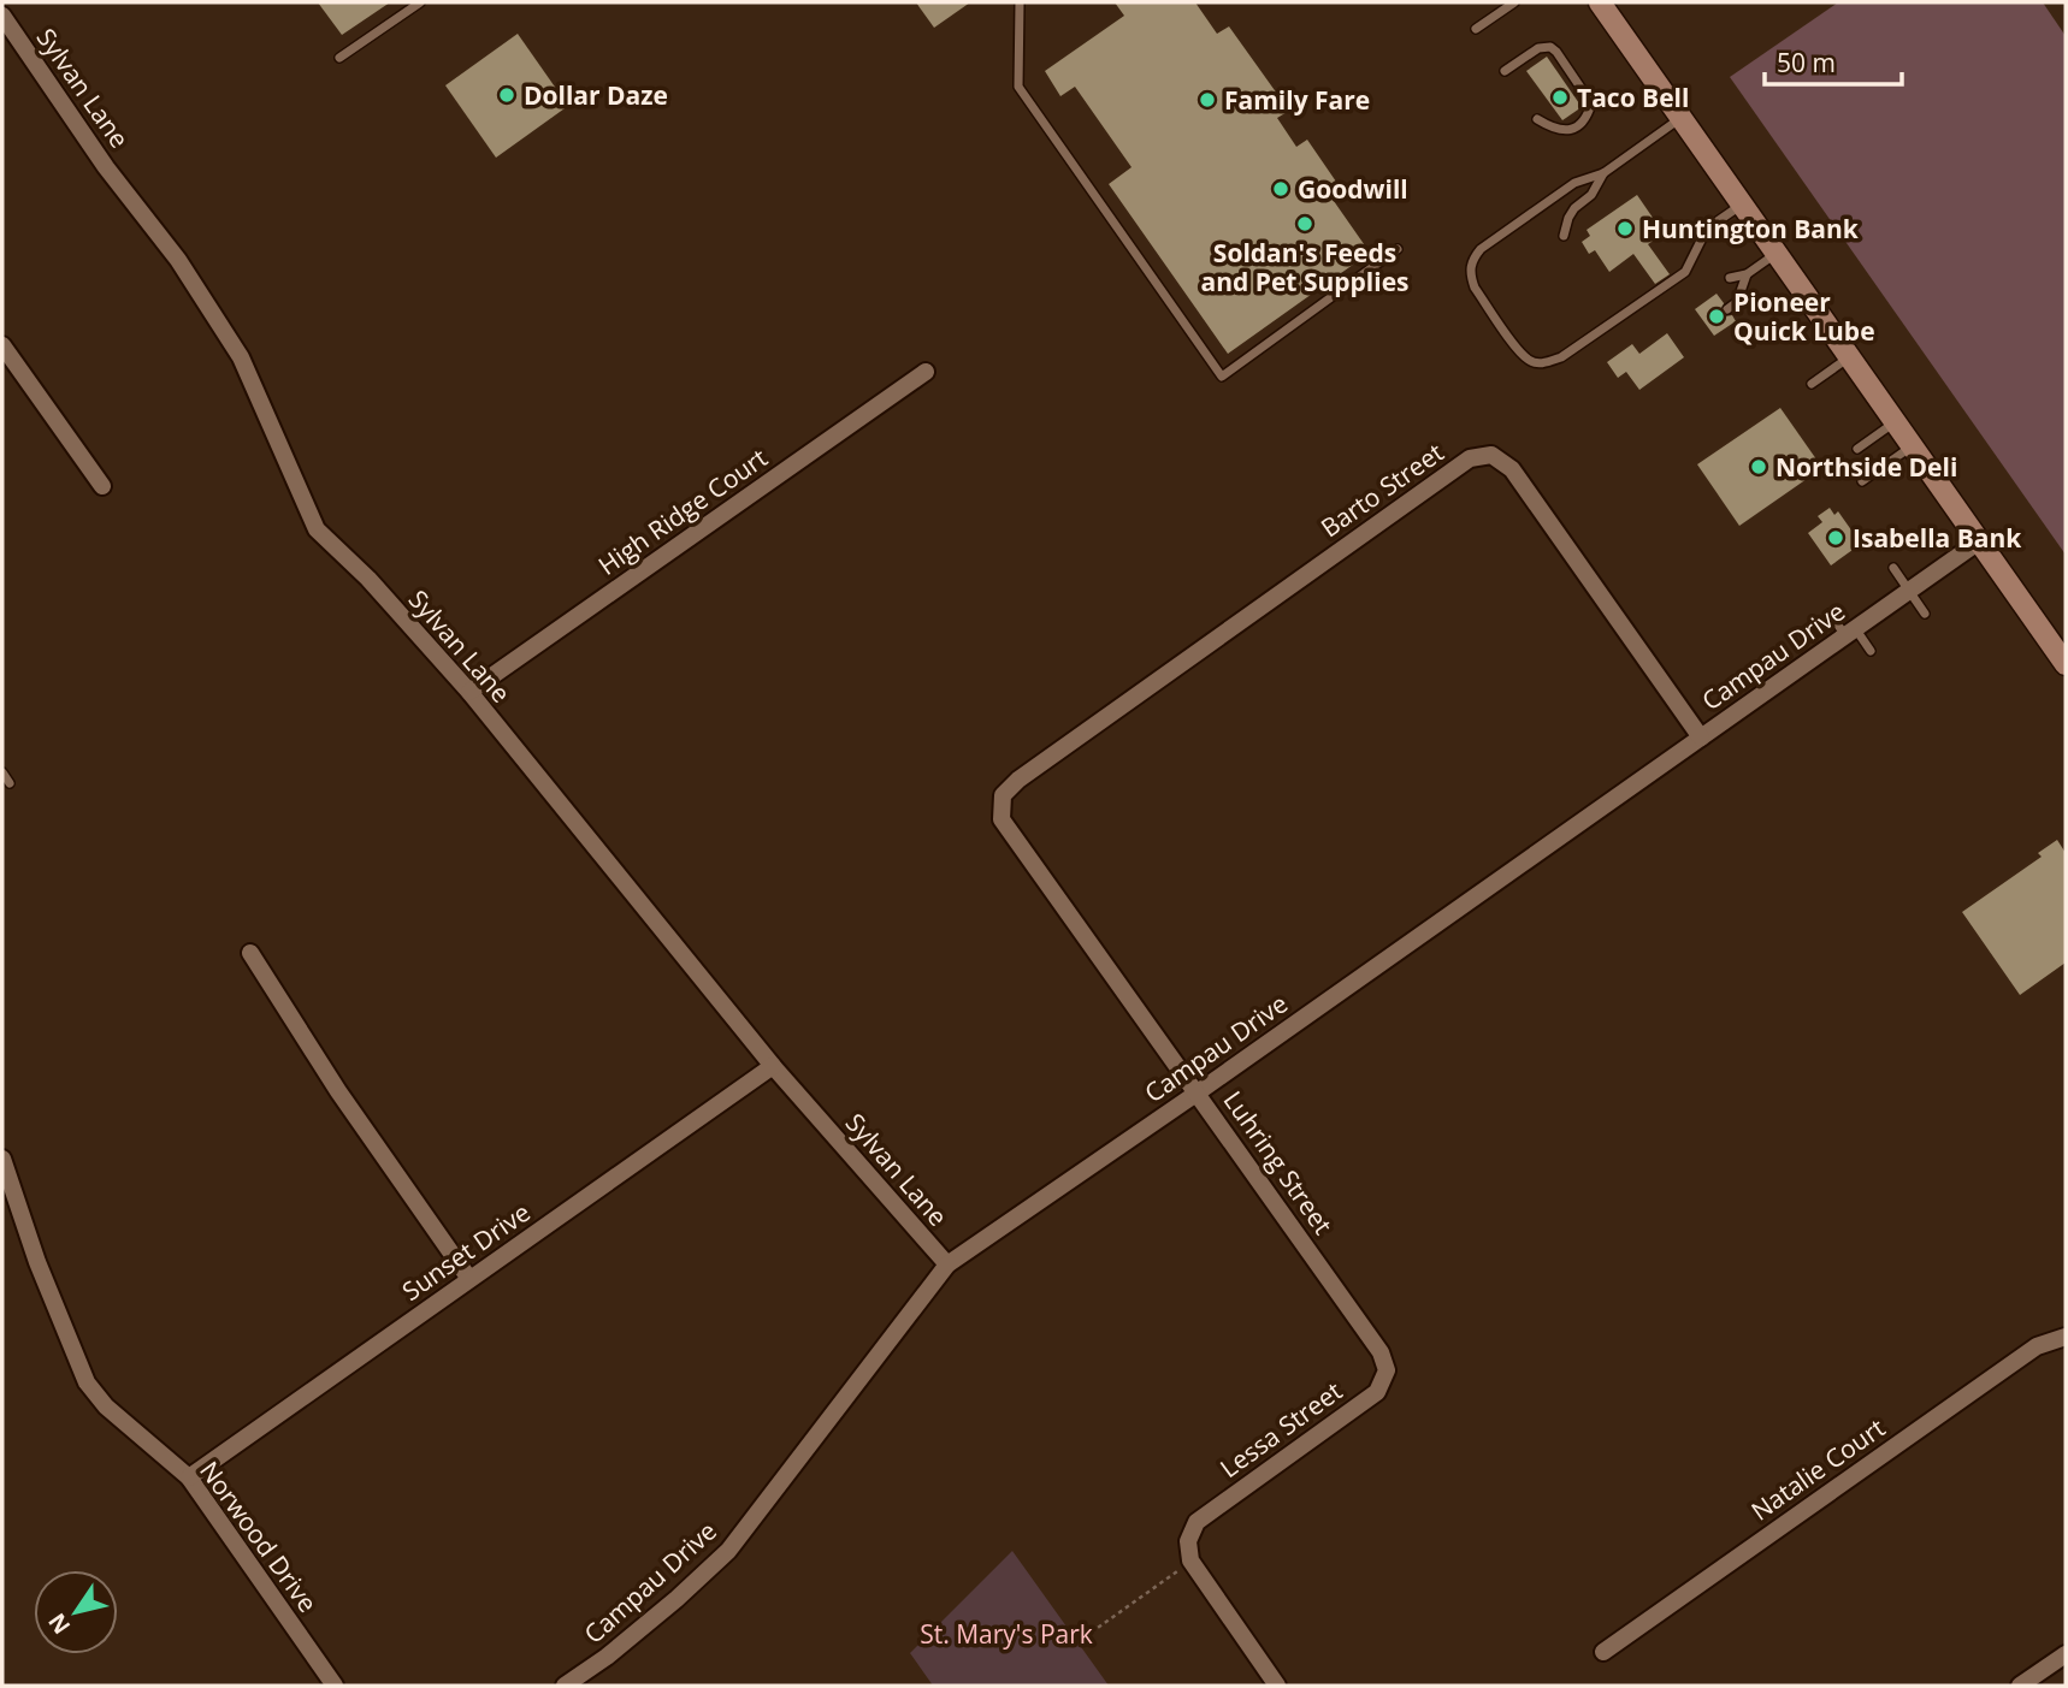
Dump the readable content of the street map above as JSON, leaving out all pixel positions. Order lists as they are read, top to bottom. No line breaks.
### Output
{"streets":{"street":["Sylvan Lane","Barto Street","High Ridge Court","Campau Drive","Luhring Street","Sunset Drive","Lessa Street","Natalie Court","Norwood Drive"]},"crossings":[["Sylvan Lane","High Ridge Court"],["Sylvan Lane","Campau Drive"],["Sylvan Lane","Sunset Drive"],["Barto Street","Campau Drive"],["Barto Street","Luhring Street"],["Campau Drive","Luhring Street"],["Luhring Street","Lessa Street"],["Sunset Drive","Norwood Drive"]],"parks":["St. Mary's Park"],"places":["Dollar Daze","Taco Bell","Family Fare","Goodwill","Soldan's Feeds and Pet Supplies","Huntington Bank","Pioneer Quick Lube","Northside Deli","Isabella Bank"],"scale_bar":"50 m","north":"bottom left"}
